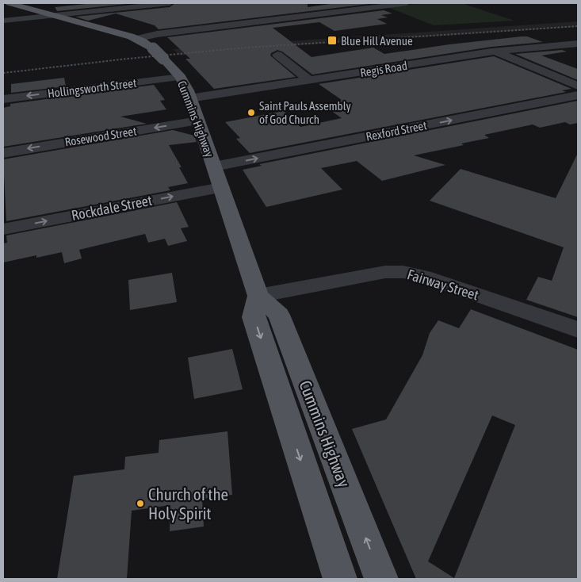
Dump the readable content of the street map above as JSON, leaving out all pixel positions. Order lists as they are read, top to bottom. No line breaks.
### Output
{"streets":{"main road":["Cummins Highway"],"street":["Regis Road","Hollingsworth Street","Rexford Street","Rosewood Street","Rockdale Street","Fairway Street"]},"crossings":[["Regis Road","Cummins Highway"],["Hollingsworth Street","Cummins Highway"],["Cummins Highway","Rexford Street"],["Cummins Highway","Rosewood Street"],["Cummins Highway","Rockdale Street"],["Cummins Highway","Fairway Street"]],"places":{"transit":["Blue Hill Avenue"],"other":["Saint Pauls Assembly of God Church","Church of the Holy Spirit"]}}
